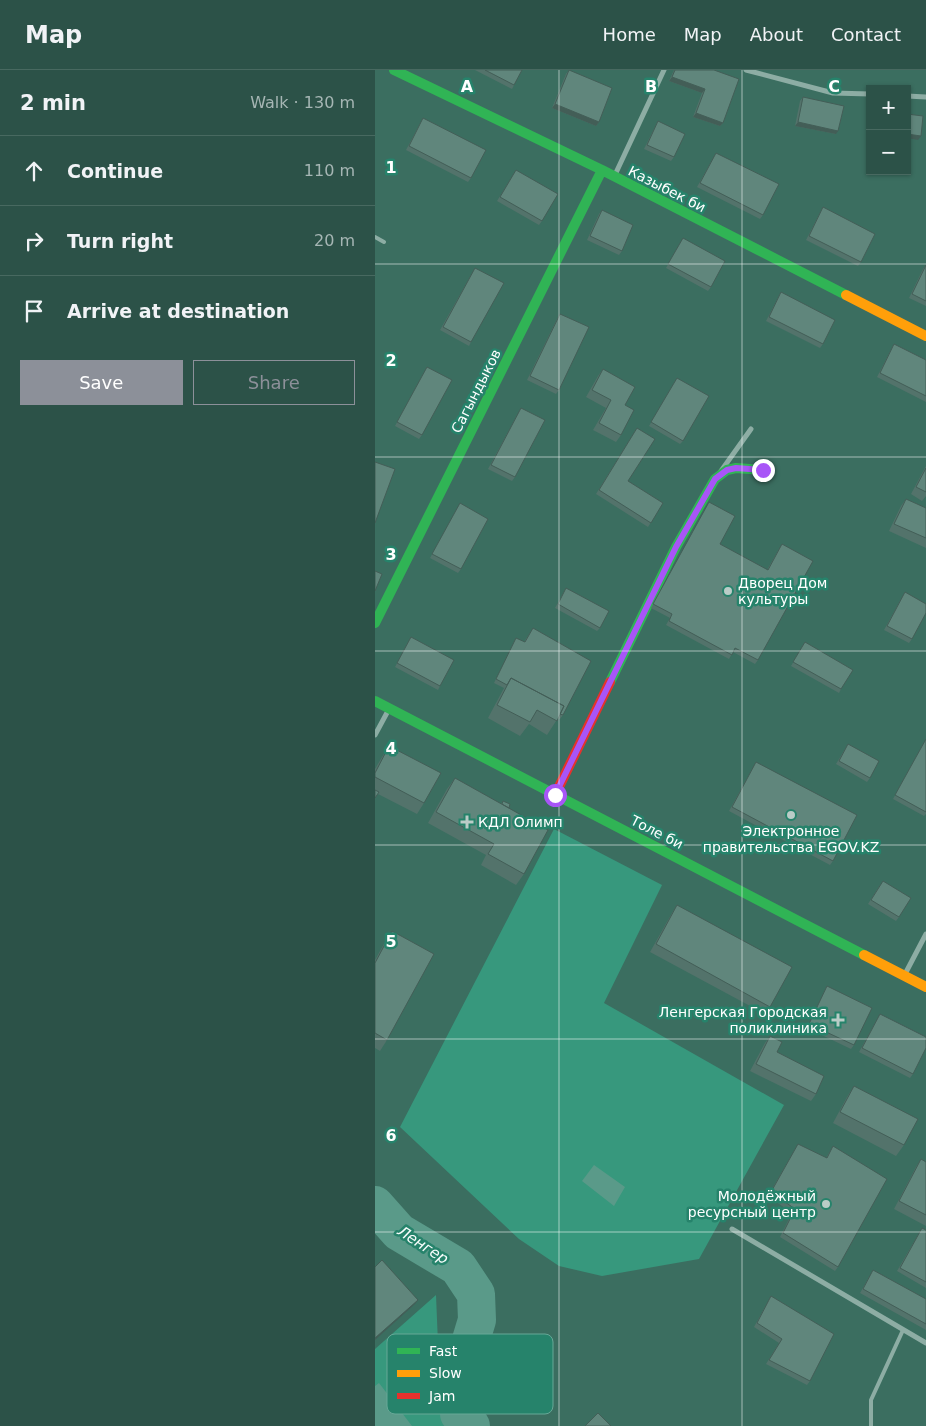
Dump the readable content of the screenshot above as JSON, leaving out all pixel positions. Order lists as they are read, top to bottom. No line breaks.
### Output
{"streets":{"street":["Казыбек би","Сагындыков","Толе би"]},"crossings":[["Казыбек би","Сагындыков"]],"water":["Ленгер"],"places":{"other":["Дворец Дом культуры","Электронное правительства EGOV.KZ","Молодёжный ресурсный центр"],"health":["КДЛ Олимп","Ленгерская Городская поликлиника"]},"legend":["Fast","Slow","Jam"],"page":{"header":"Map","nav":["Home","Map","About","Contact"],"heading":["2 min","Walk · 130 m"],"map_buttons":["+","−"],"list":[["Continue","110 m"],["Turn right","20 m"],"Arrive at destination"],"buttons":["Save","Share"]},"grid":{"columns":["A","B","C"],"rows":["1","2","3","4","5","6"]}}
